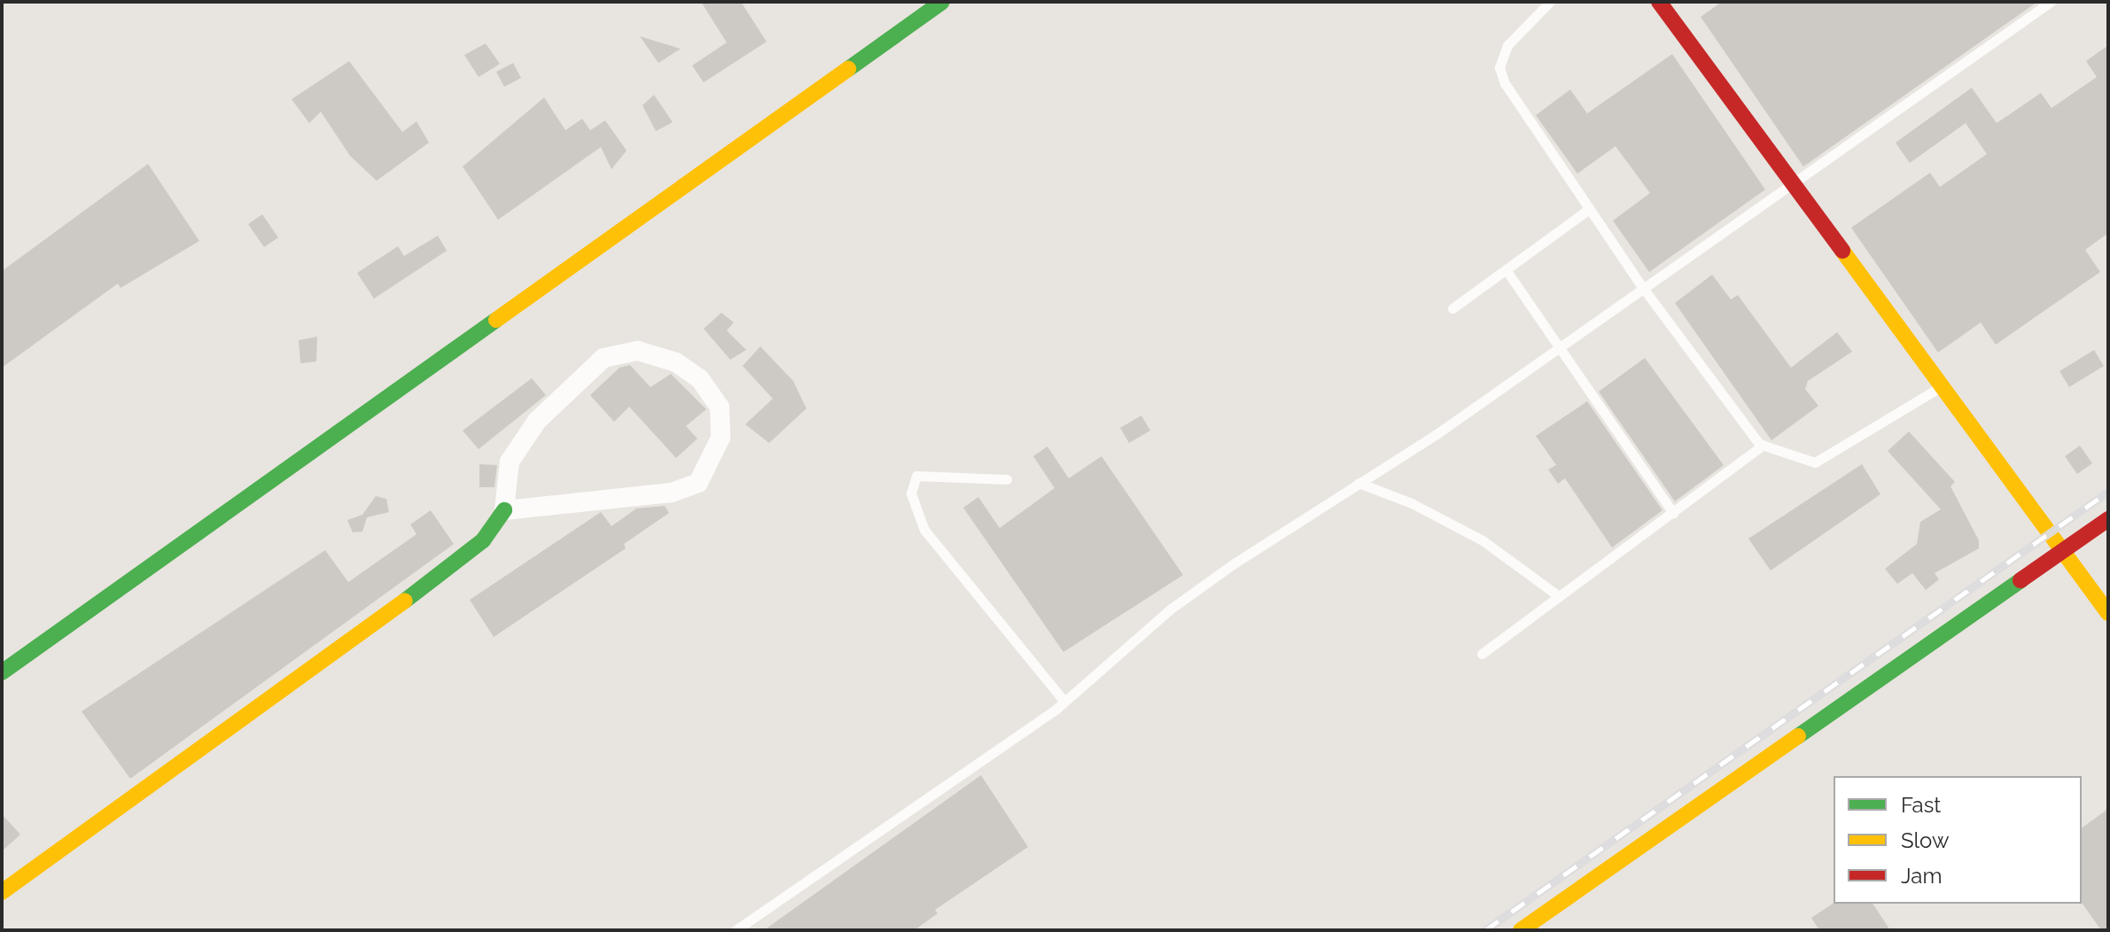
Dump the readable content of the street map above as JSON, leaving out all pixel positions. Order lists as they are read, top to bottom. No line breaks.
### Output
{"legend":["Fast","Slow","Jam"]}
